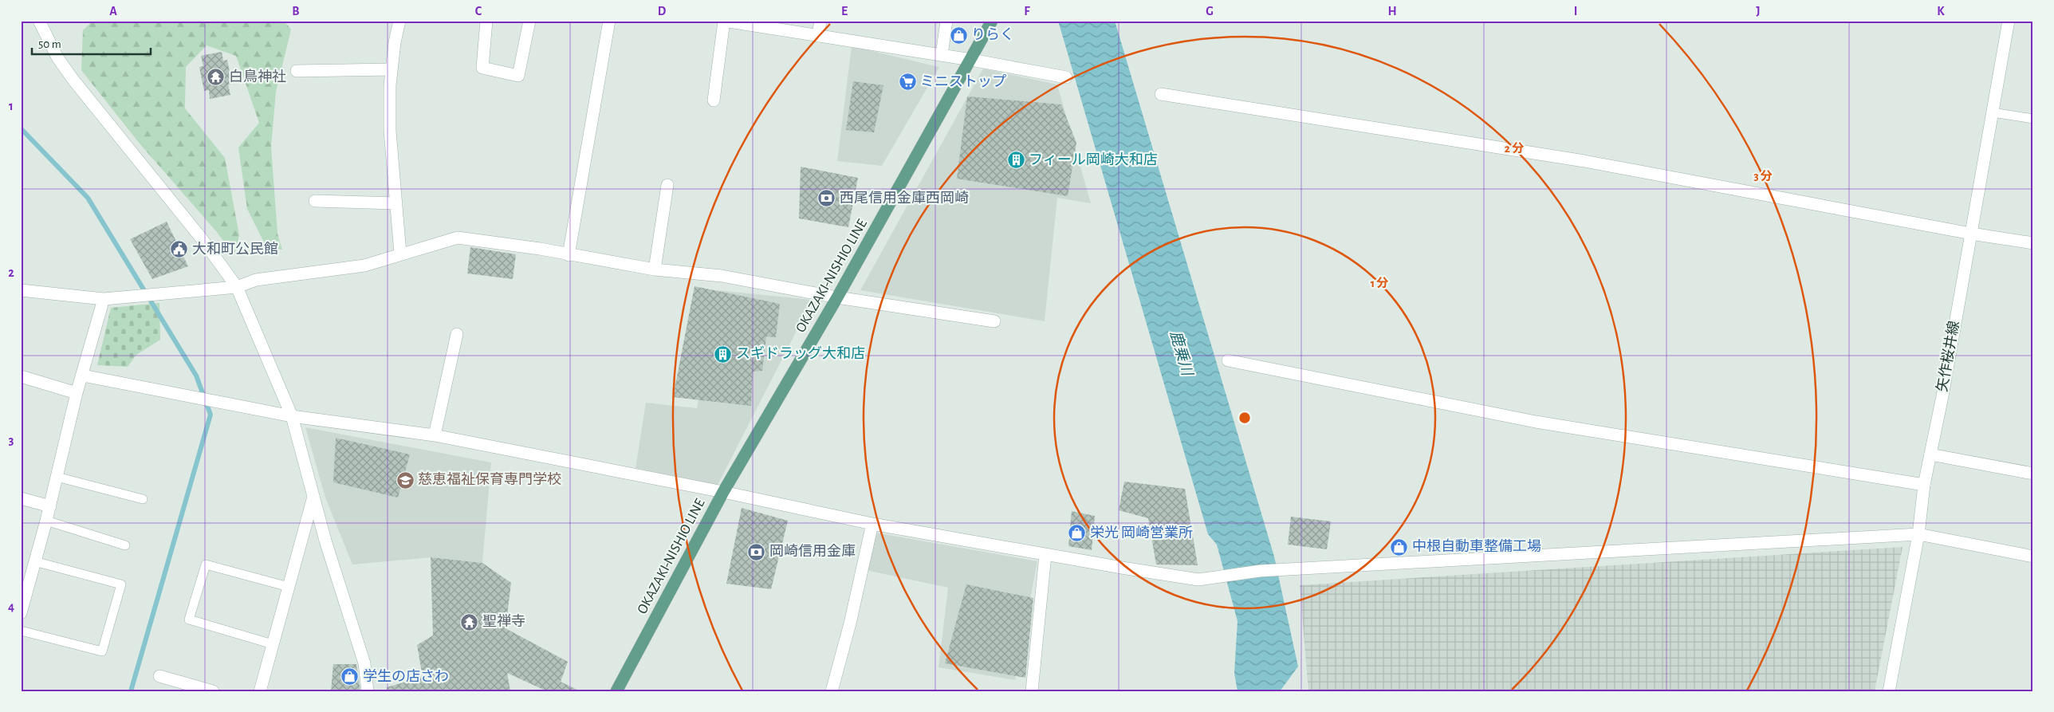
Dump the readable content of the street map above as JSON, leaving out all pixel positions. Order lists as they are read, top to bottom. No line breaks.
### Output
{"streets":{"main road":["OKAZAKI-NISHIO LINE"],"street":["矢作桜井線"]},"water":["鹿乗川"],"places":{"shop":["りらく","栄光 岡崎営業所","中根自動車整備工場","学生の店さわ"],"temple":["白鳥神社","聖禅寺"],"supermarket":["ミニストップ"],"building":["フィール岡崎大和店","スギドラッグ大和店"],"bank":["西尾信用金庫西岡崎","岡崎信用金庫"],"public building":["大和町公民館"],"school or university":["慈恵福祉保育専門学校"]},"scale_bar":"50 m","grid":{"columns":["A","B","C","D","E","F","G","H","I","J","K"],"rows":["1","2","3","4"]},"rings":["2 分","3 分","1 分"]}
